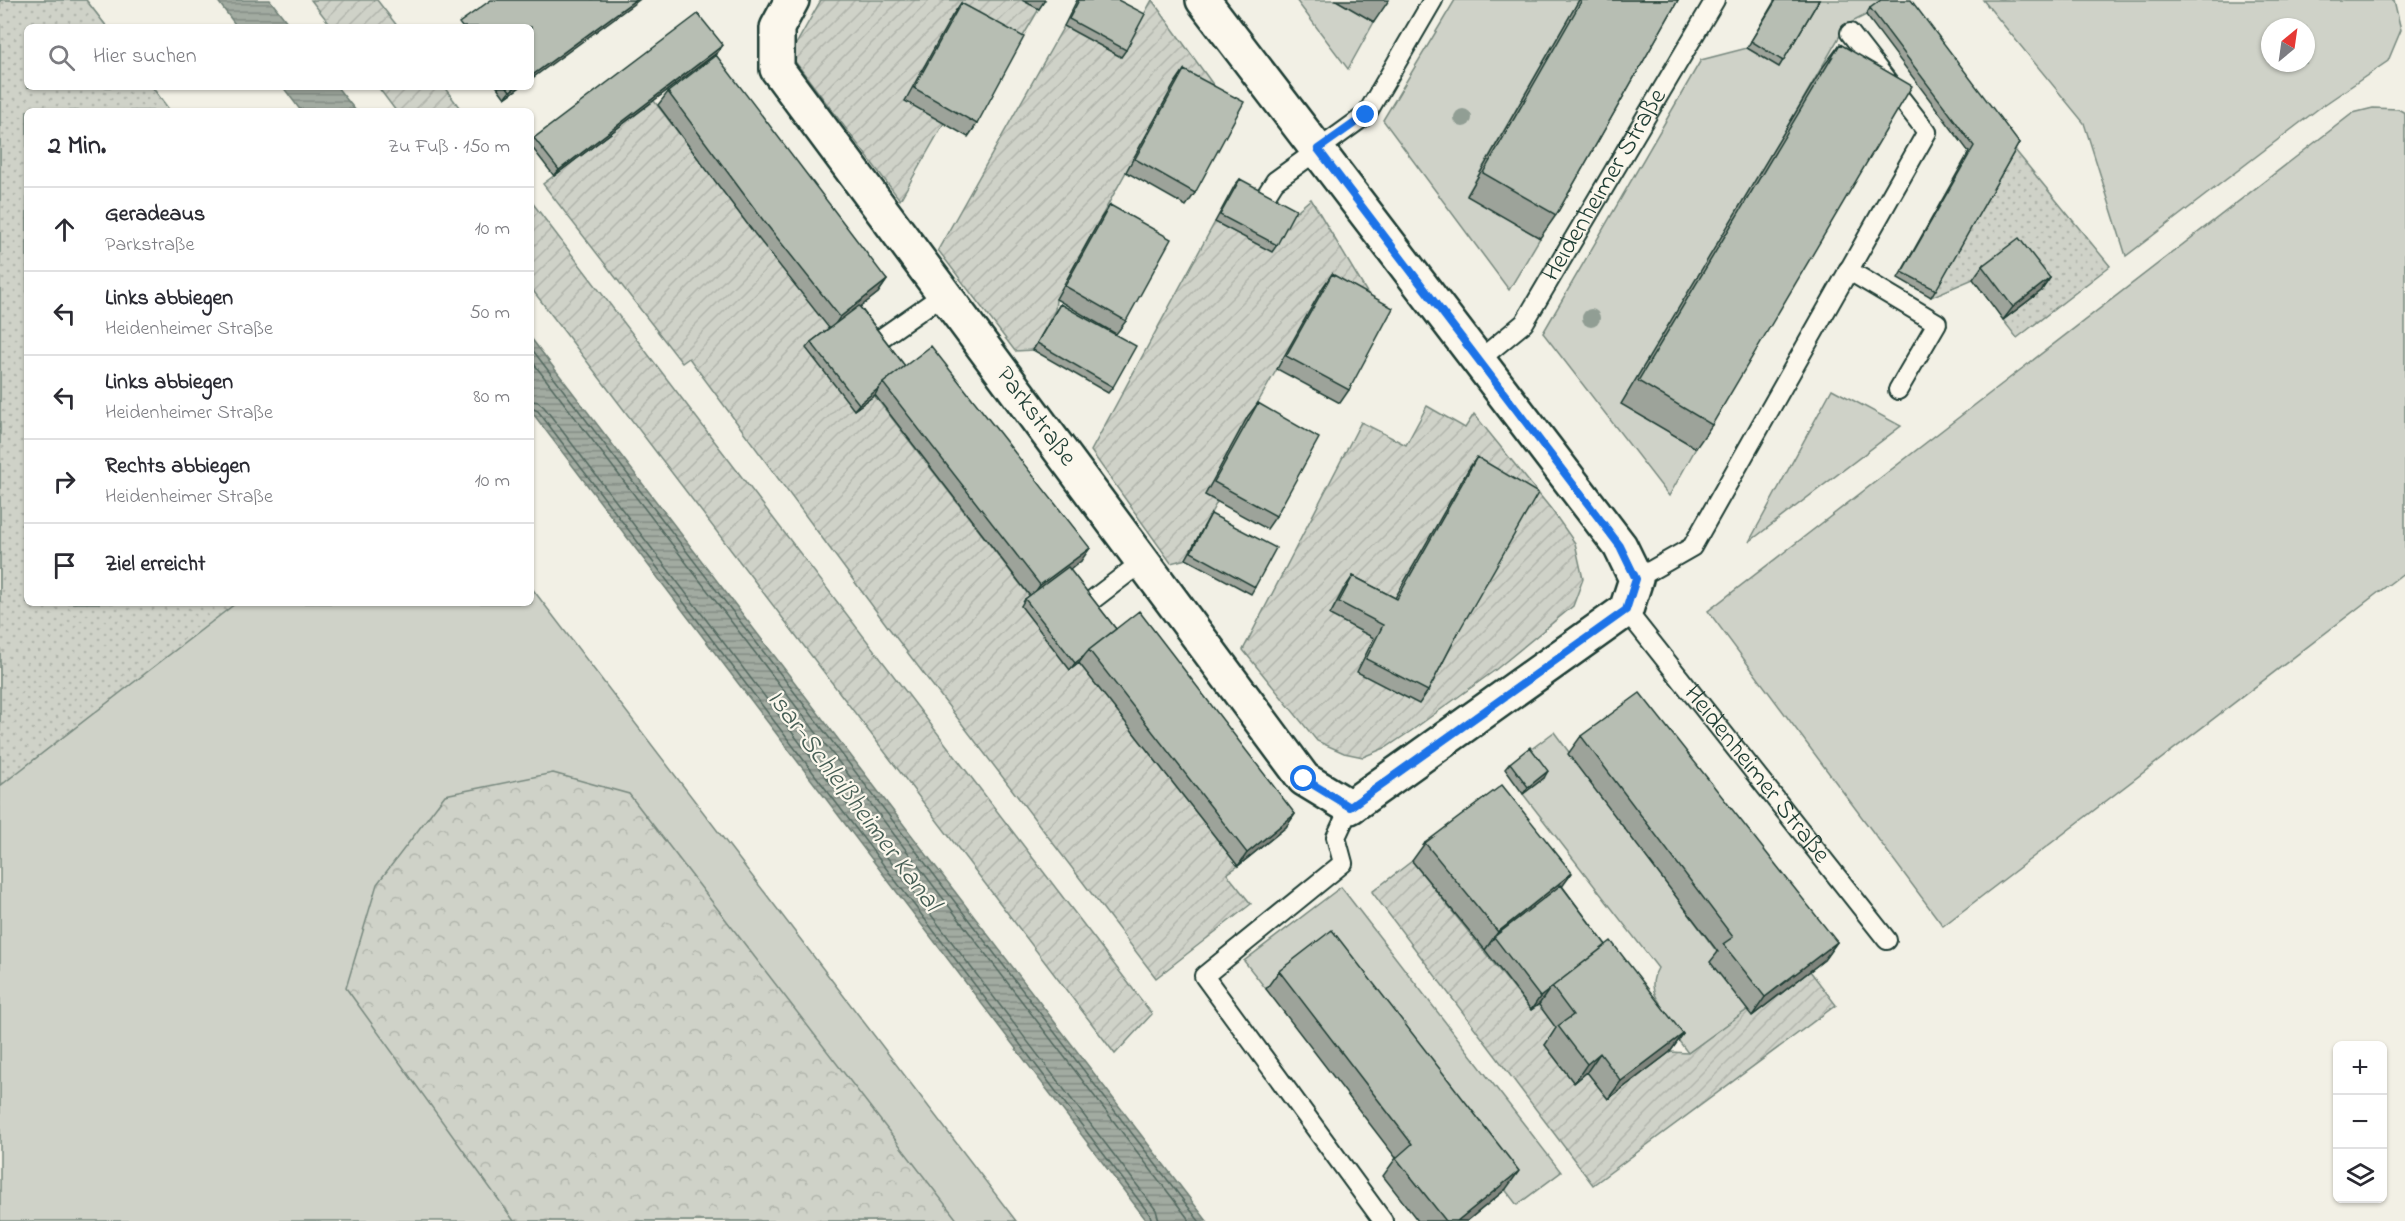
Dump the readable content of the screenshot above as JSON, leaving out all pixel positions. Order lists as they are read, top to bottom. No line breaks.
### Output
{"streets":{"street":["Parkstraße"],"lane":["Heidenheimer Straße"]},"water":["Isar-Schleißheimer Kanal"],"north":"top right","page":{"search":"Hier suchen","heading":["2 Min.","Zu Fuß · 150 m"],"list":[["Geradeaus","Parkstraße","10 m"],["Links abbiegen","Heidenheimer Straße","50 m"],["Links abbiegen","Heidenheimer Straße","80 m"],["Rechts abbiegen","Heidenheimer Straße","10 m"],"Ziel erreicht"],"map_buttons":["+","−"]}}
